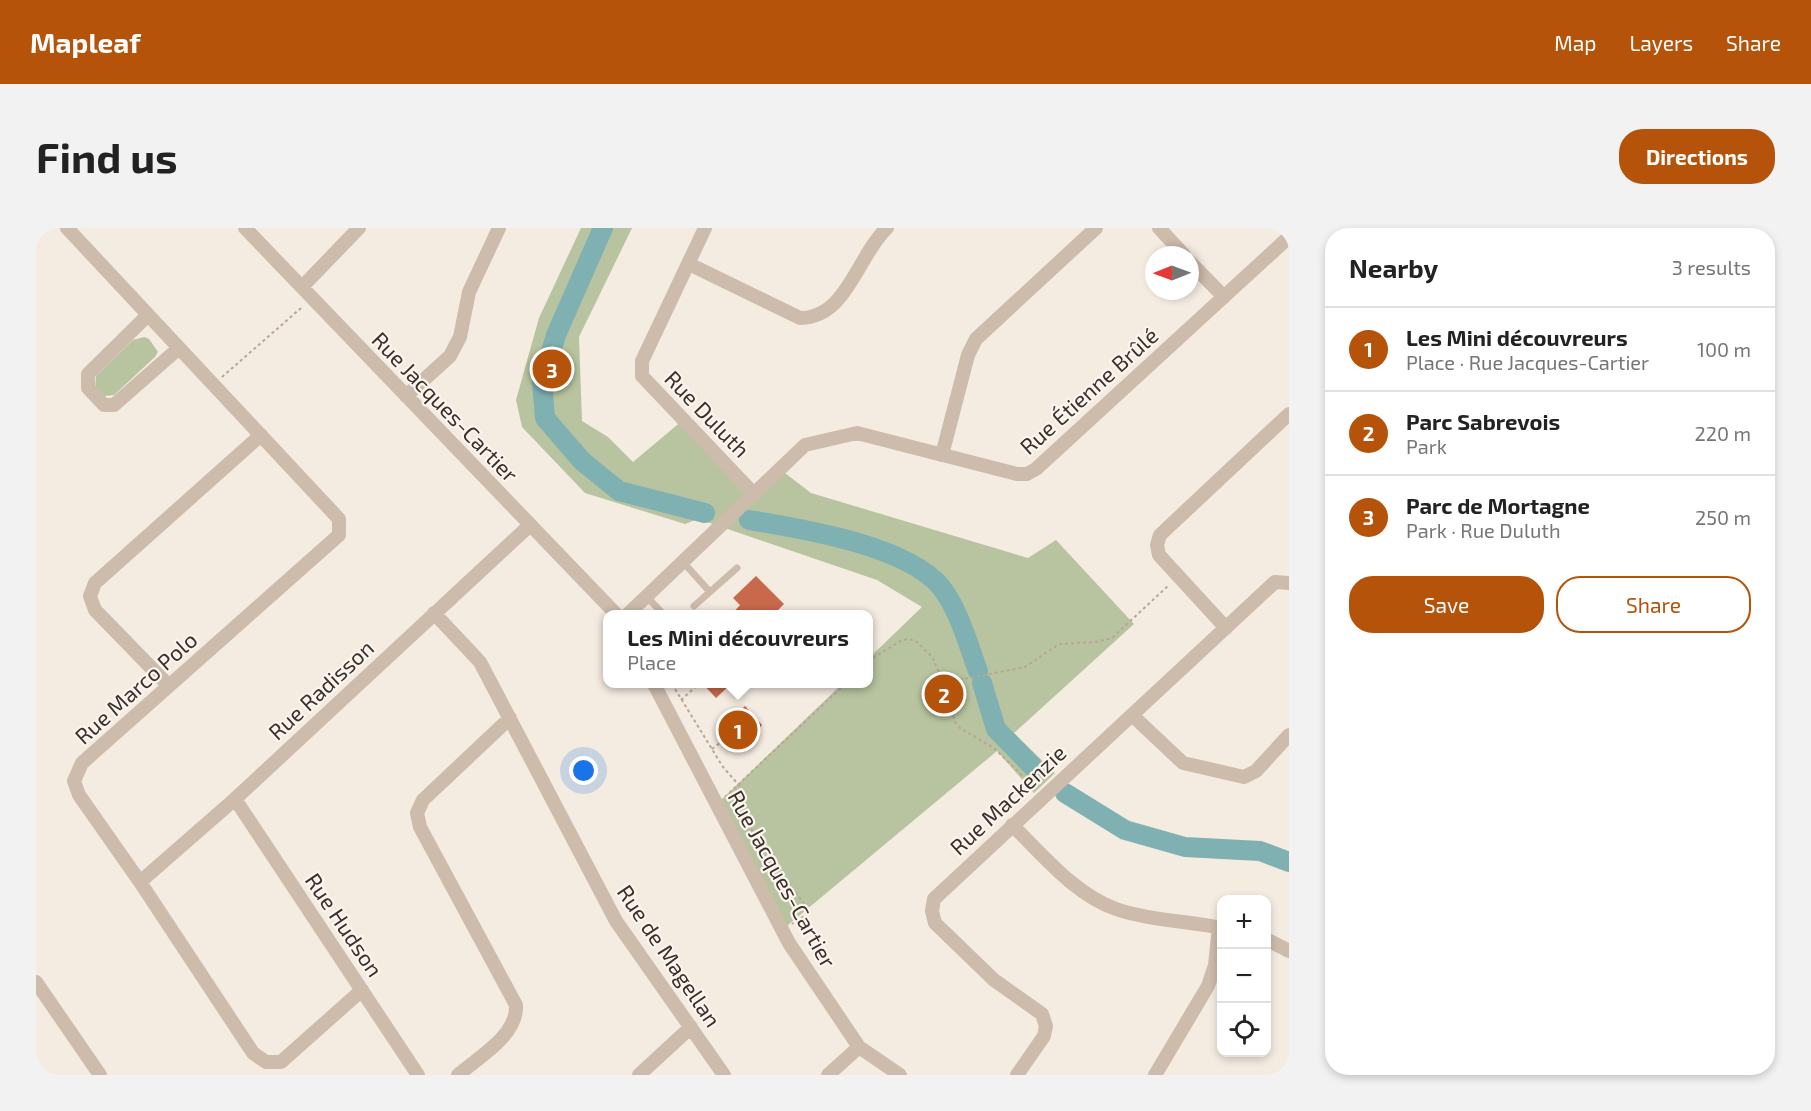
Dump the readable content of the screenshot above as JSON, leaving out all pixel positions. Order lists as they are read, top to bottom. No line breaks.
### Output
{"streets":{"street":["Rue Étienne Brûlé","Rue Jacques-Cartier","Rue Duluth","Rue Marco Polo","Rue Radisson","Rue Mackenzie","Rue Hudson","Rue de Magellan"]},"crossings":[["Rue Étienne Brûlé","Rue Duluth"],["Rue Jacques-Cartier","Rue Radisson"],["Rue Marco Polo","Rue Radisson"],["Rue Marco Polo","Rue Hudson"],["Rue Radisson","Rue Hudson"],["Rue Radisson","Rue de Magellan"]],"north":"left","page":{"header":"Mapleaf","nav":["Map","Layers","Share"],"buttons":["Directions",["Save","Share"]],"title":"Find us","heading":["Nearby","3 results"],"list":[{"mark":"1","name":"Les Mini découvreurs","note":"Place · Rue Jacques-Cartier","value":"100 m"},{"mark":"2","name":"Parc Sabrevois","note":"Park","value":"220 m"},{"mark":"3","name":"Parc de Mortagne","note":"Park · Rue Duluth","value":"250 m"}],"pins":["3","2","1"],"popup":["Les Mini découvreurs","Place"],"map_buttons":["+","−"]}}
